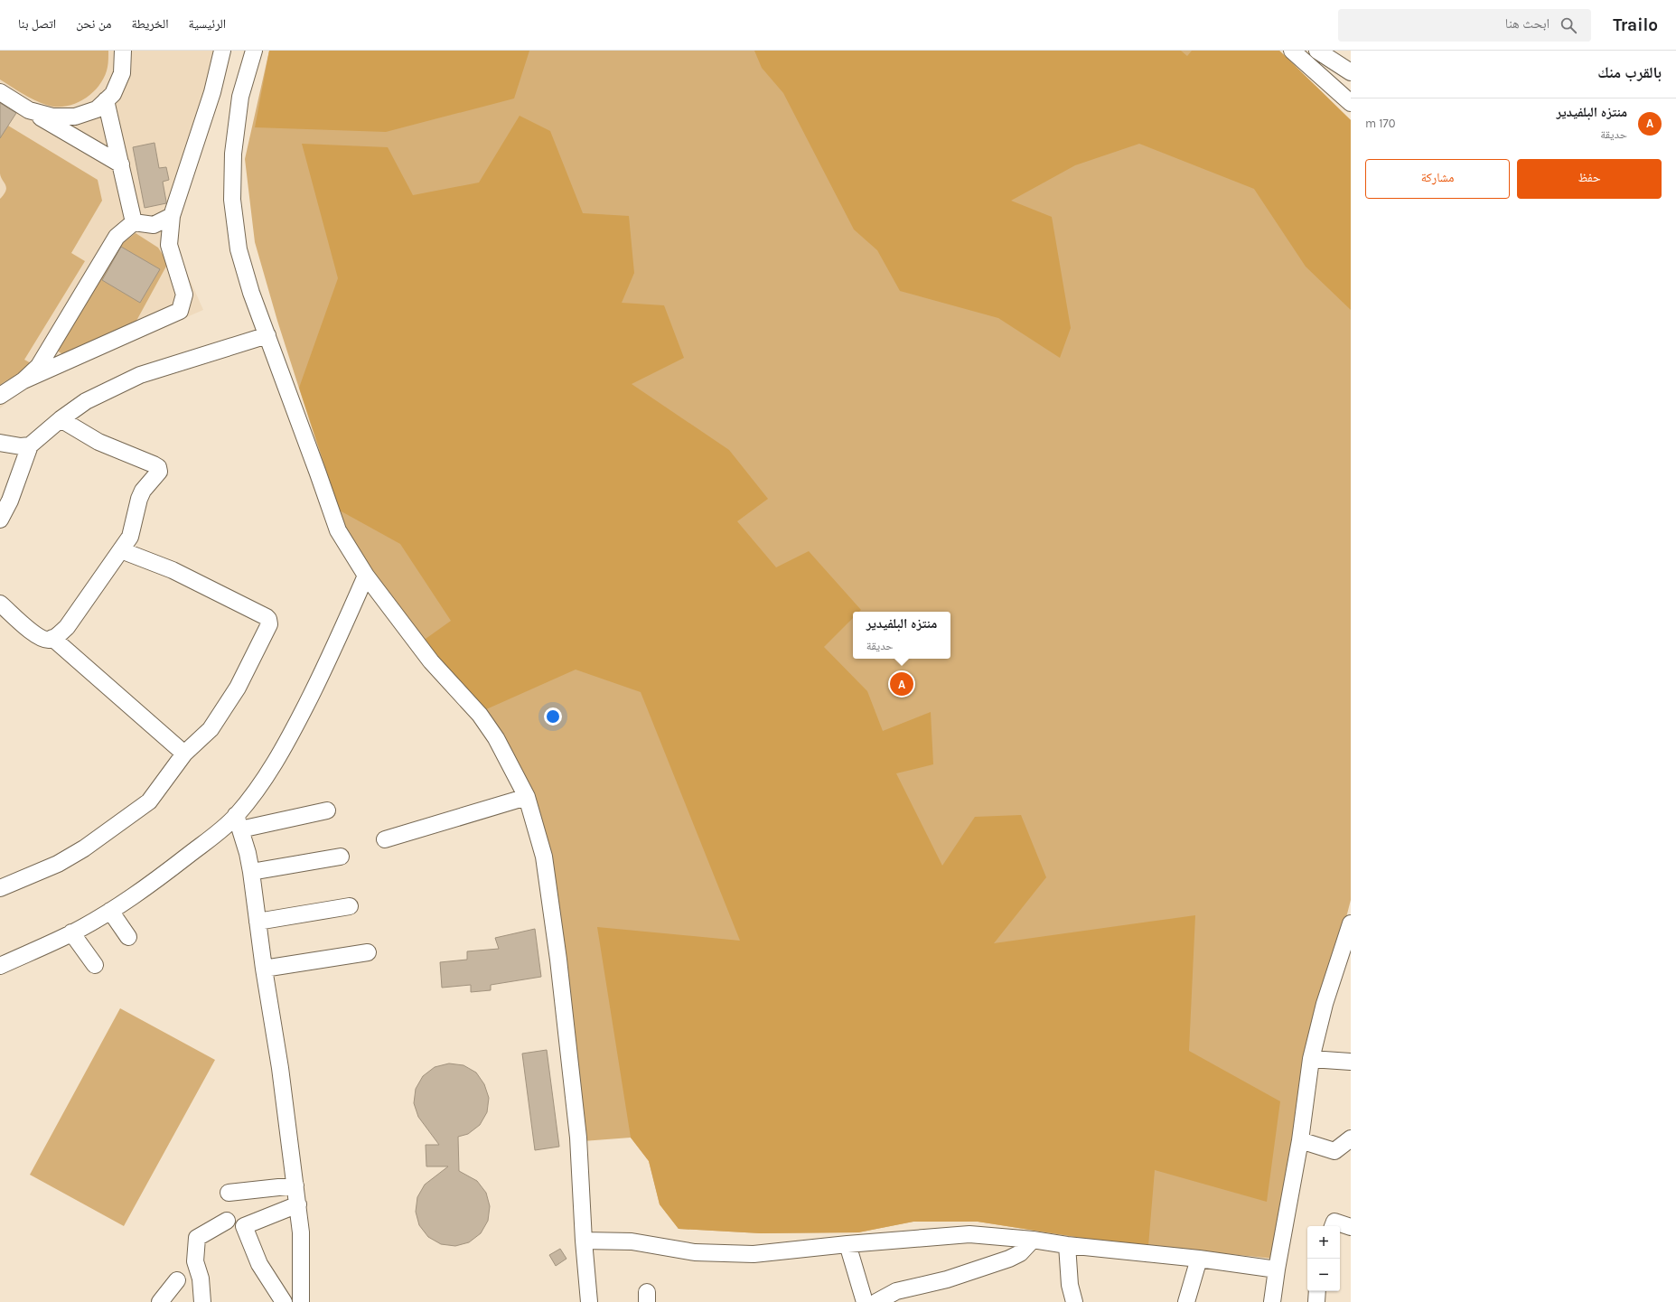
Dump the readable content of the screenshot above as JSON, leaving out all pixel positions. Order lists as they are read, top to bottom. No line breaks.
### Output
{"page":{"header":"Trailo","search":"ابحث هنا","nav":["الرئيسية","الخريطة","من نحن","اتصل بنا"],"heading":"بالقرب منك","list":[{"mark":"A","name":"منتزه البلفيدير","note":"حديقة","value":"170 m"}],"buttons":["حفظ","مشاركة"],"popup":["منتزه البلفيدير","حديقة"],"pins":"A","map_buttons":["+","−"]}}
